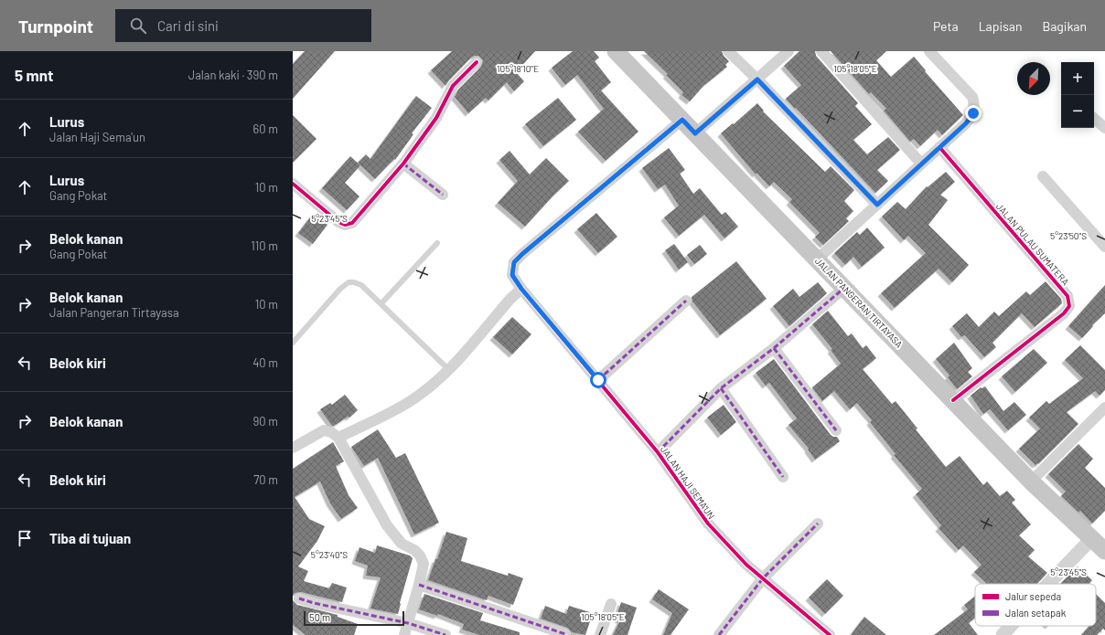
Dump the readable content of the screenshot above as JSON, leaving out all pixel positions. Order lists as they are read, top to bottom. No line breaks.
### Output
{"streets":{"main road":["JALAN PANGERAN TIRTAYASA"],"street":["JALAN PULAU SUMATERA","JALAN HAJI SEMA'UN"]},"crossings":[["JALAN PULAU SUMATERA","JALAN PANGERAN TIRTAYASA"],["JALAN PANGERAN TIRTAYASA","JALAN HAJI SEMA'UN"]],"legend":["Jalur sepeda","Jalan setapak"],"scale_bar":"50 m","north":"bottom left","page":{"header":"Turnpoint","search":"Cari di sini","nav":["Peta","Lapisan","Bagikan"],"heading":["5 mnt","Jalan kaki · 390 m"],"map_buttons":["+","−"],"list":[["Lurus","Jalan Haji Sema'un","60 m"],["Lurus","Gang Pokat","10 m"],["Belok kanan","Gang Pokat","110 m"],["Belok kanan","Jalan Pangeran Tirtayasa","10 m"],["Belok kiri","40 m"],["Belok kanan","90 m"],["Belok kiri","70 m"],"Tiba di tujuan"],"scale":"50 m"},"coordinates":["105°18'10\"E","105°18'05\"E","5°23'45\"S","5°23'50\"S","5°23'40\"S"]}
